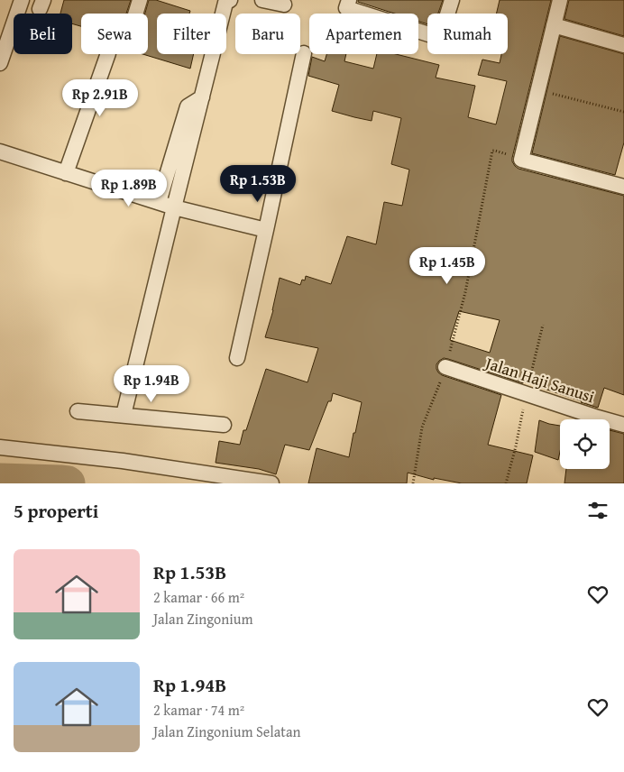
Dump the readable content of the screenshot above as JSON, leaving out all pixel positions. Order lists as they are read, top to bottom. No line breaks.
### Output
{"streets":{"street":["Jalan Haji Sanusi"]},"page":{"chip":["Beli","Sewa","Filter","Baru","Apartemen","Rumah"],"price":["Rp 2.91B","Rp 1.53B","Rp 1.89B","Rp 1.45B","Rp 1.94B"],"heading":"5 properti","list":[{"name":"Rp 1.53B","note":"2 kamar · 66 m² · Jalan Zingonium"},{"name":"Rp 1.94B","note":"2 kamar · 74 m² · Jalan Zingonium Selatan"}]}}
